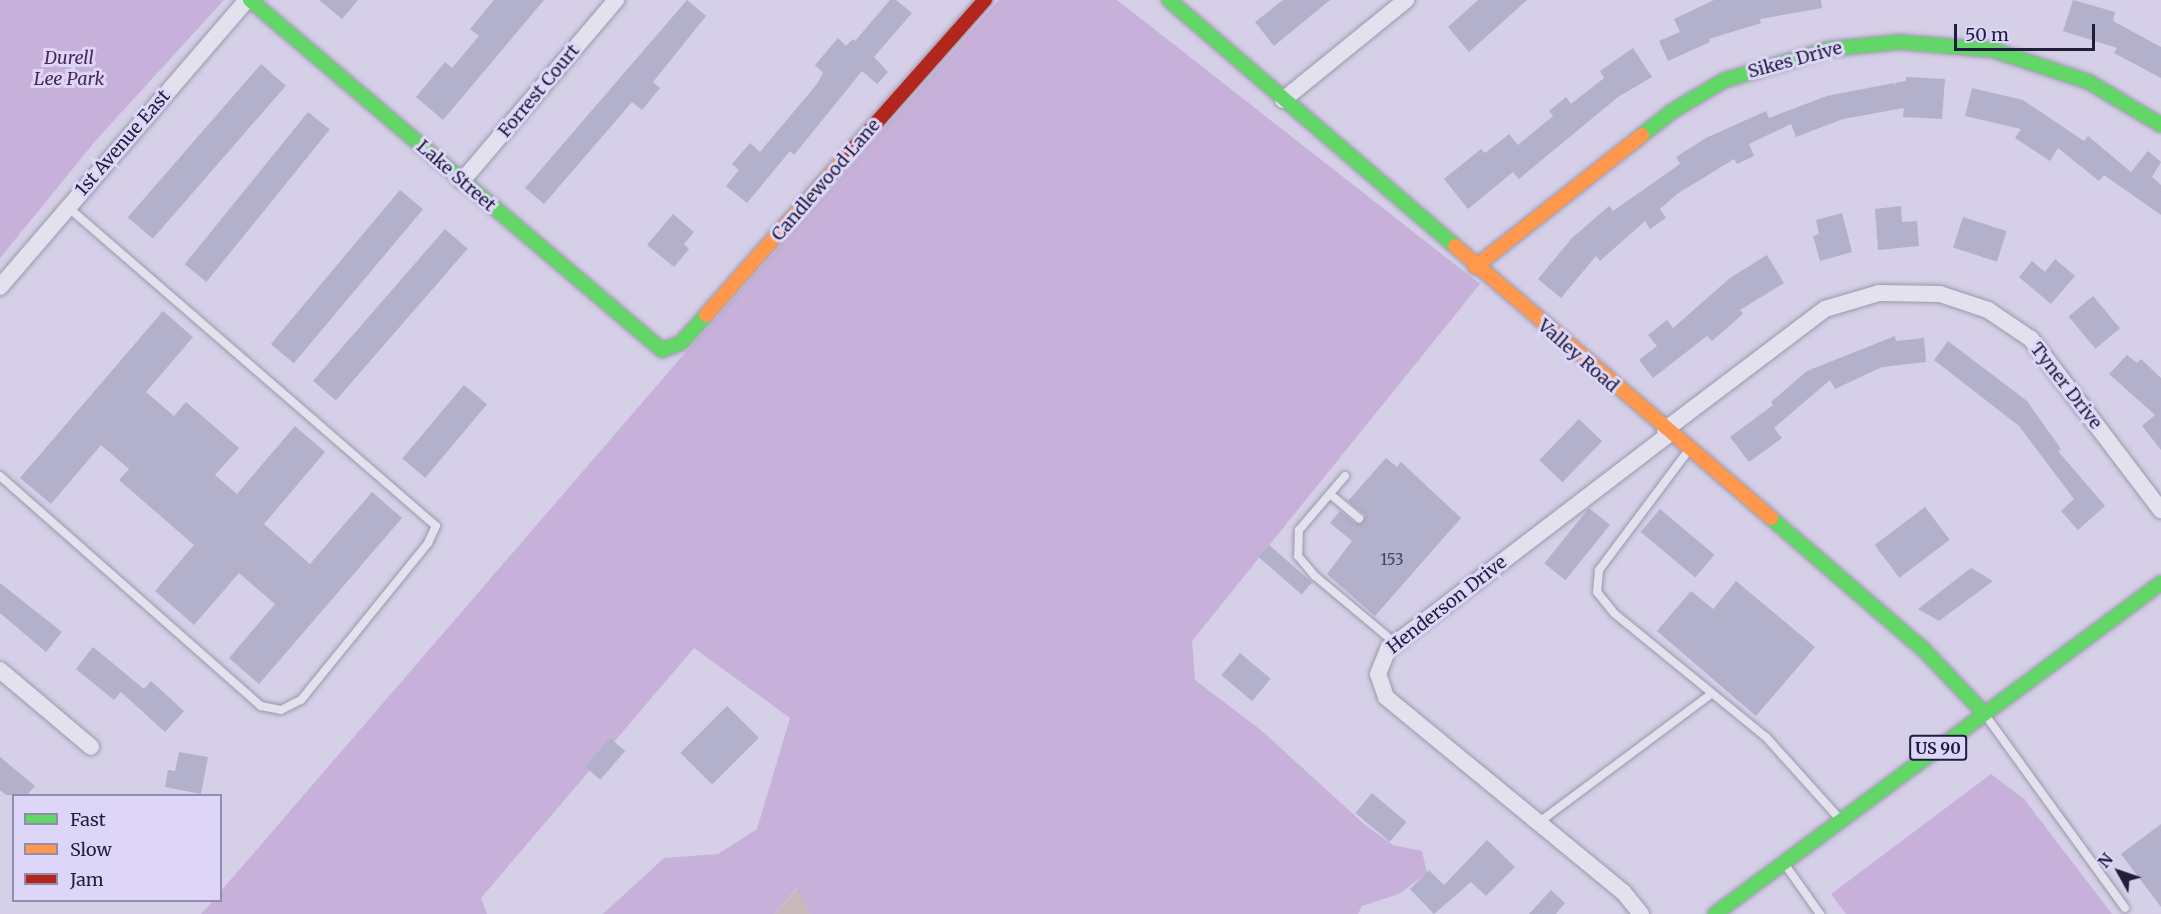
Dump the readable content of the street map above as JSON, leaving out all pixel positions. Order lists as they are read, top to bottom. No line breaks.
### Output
{"streets":{"street":["Sikes Drive","Forrest Court","1st Avenue East","Lake Street","Candlewood Lane","Valley Road","Tyner Drive","Henderson Drive","US 90"]},"crossings":[["Sikes Drive","Valley Road"],["Forrest Court","Lake Street"],["1st Avenue East","Lake Street"],["Lake Street","Candlewood Lane"],["Valley Road","Tyner Drive"],["Valley Road","Henderson Drive"],["Valley Road","US 90"],["Tyner Drive","Henderson Drive"]],"parks":["Durell Lee Park"],"house_numbers":["153"],"legend":["Fast","Slow","Jam"],"scale_bar":"50 m","north":"top left"}
